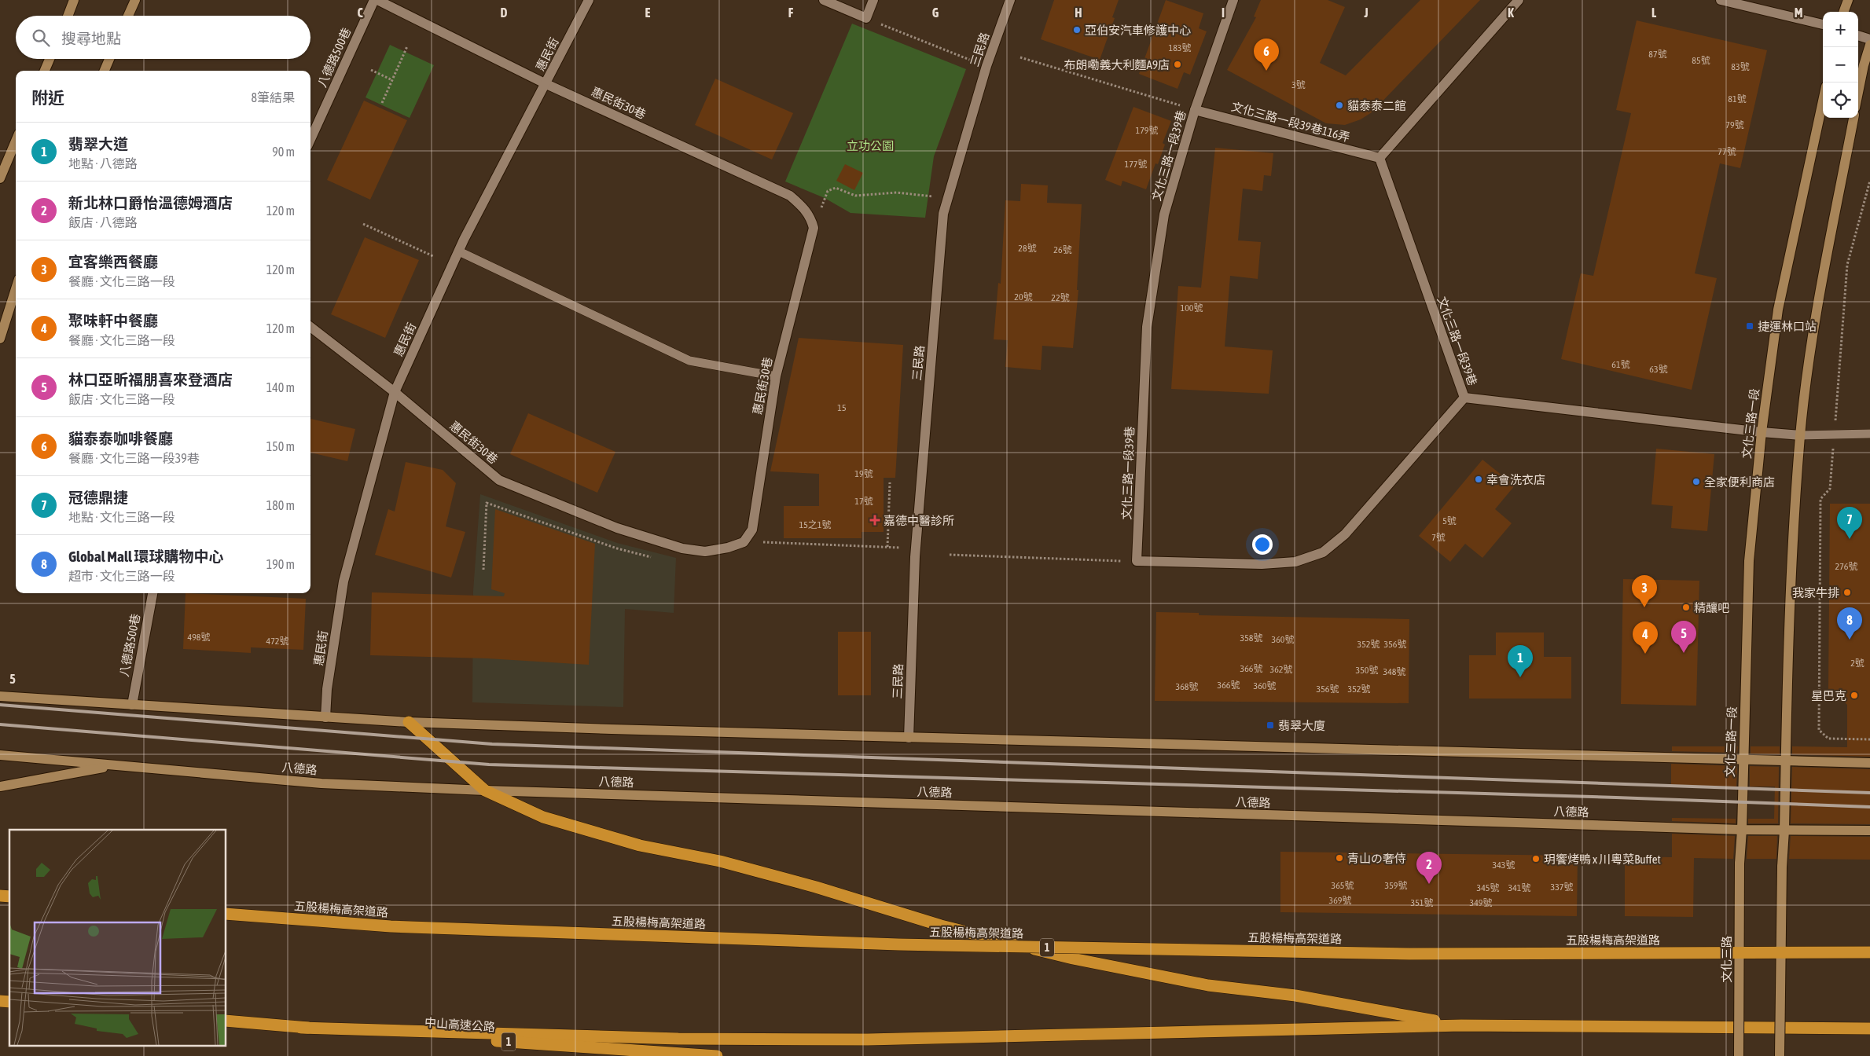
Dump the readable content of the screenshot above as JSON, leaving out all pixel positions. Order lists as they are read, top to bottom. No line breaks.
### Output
{"streets":{"highway":["五股楊梅高架道路","1","中山高速公路"],"street":["三民路","惠民街","八德路500巷","惠民街30巷","文化三路一段39巷116弄","文化三路一段39巷","文化三路一段","八德路","文化三路"]},"crossings":[["惠民街","惠民街30巷"],["文化三路一段39巷116弄","文化三路一段39巷"],["文化三路一段39巷","文化三路一段"],["文化三路一段","八德路"],["文化三路一段","文化三路"]],"parks":["立功公園"],"places":{"other":["亞伯安汽車修護中心","布朗嘞義大利麵A9店","貓泰泰二館","幸會洗衣店","全家便利商店","我家牛排","精釀吧","星巴克","青山の奢侍","玥饗烤鴨 x 川粵菜Buffet"],"transit":["捷運林口站","翡翠大廈"],"health":["嘉德中醫診所"]},"house_numbers":["183號","87號","85號","83號","3號","81號","79號","179號","77號","177號","28號","26號","20號","22號","100號","61號","63號","15","19號","17號","5號","15之1號","7號","276號","498號","358號","360號","472號","352號","356號","2號","366號","362號","350號","348號","366號","360號","368號","356號","352號","343號","365號","359號","337號","345號","341號","369號","351號","349號"],"page":{"map_buttons":["+","−"],"search":"搜尋地點","pins":["6","7","3","8","5","4","1","2"],"heading":["附近","8筆結果"],"list":[{"mark":"1","name":"翡翠大道","note":"地點 · 八德路","value":"90 m"},{"mark":"2","name":"新北林口爵怡溫德姆酒店","note":"飯店 · 八德路","value":"120 m"},{"mark":"3","name":"宜客樂西餐廳","note":"餐廳 · 文化三路一段","value":"120 m"},{"mark":"4","name":"聚味軒中餐廳","note":"餐廳 · 文化三路一段","value":"120 m"},{"mark":"5","name":"林口亞昕福朋喜來登酒店","note":"飯店 · 文化三路一段","value":"140 m"},{"mark":"6","name":"貓泰泰咖啡餐廳","note":"餐廳 · 文化三路一段39巷","value":"150 m"},{"mark":"7","name":"冠德鼎捷","note":"地點 · 文化三路一段","value":"180 m"},{"mark":"8","name":"Global Mall 環球購物中心","note":"超市 · 文化三路一段","value":"190 m"}]},"grid":{"columns":["C","D","E","F","G","H","I","J","K","L","M"],"rows":["5"]}}
